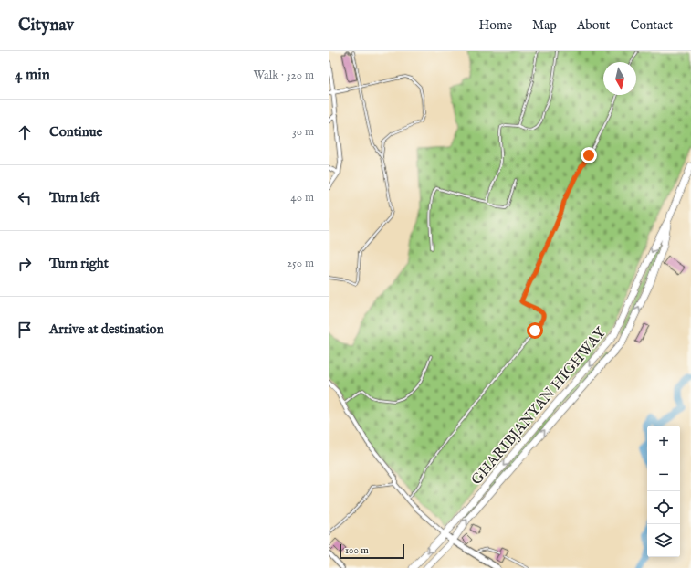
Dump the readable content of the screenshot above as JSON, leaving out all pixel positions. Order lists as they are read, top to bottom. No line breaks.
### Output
{"streets":{"highway":["GHARIBJANYAN HIGHWAY"]},"scale_bar":"100 m","north":"bottom","page":{"header":"Citynav","nav":["Home","Map","About","Contact"],"heading":["4 min","Walk · 320 m"],"list":[["Continue","30 m"],["Turn left","40 m"],["Turn right","250 m"],"Arrive at destination"],"map_buttons":["+","−"],"scale":"100 m"}}
